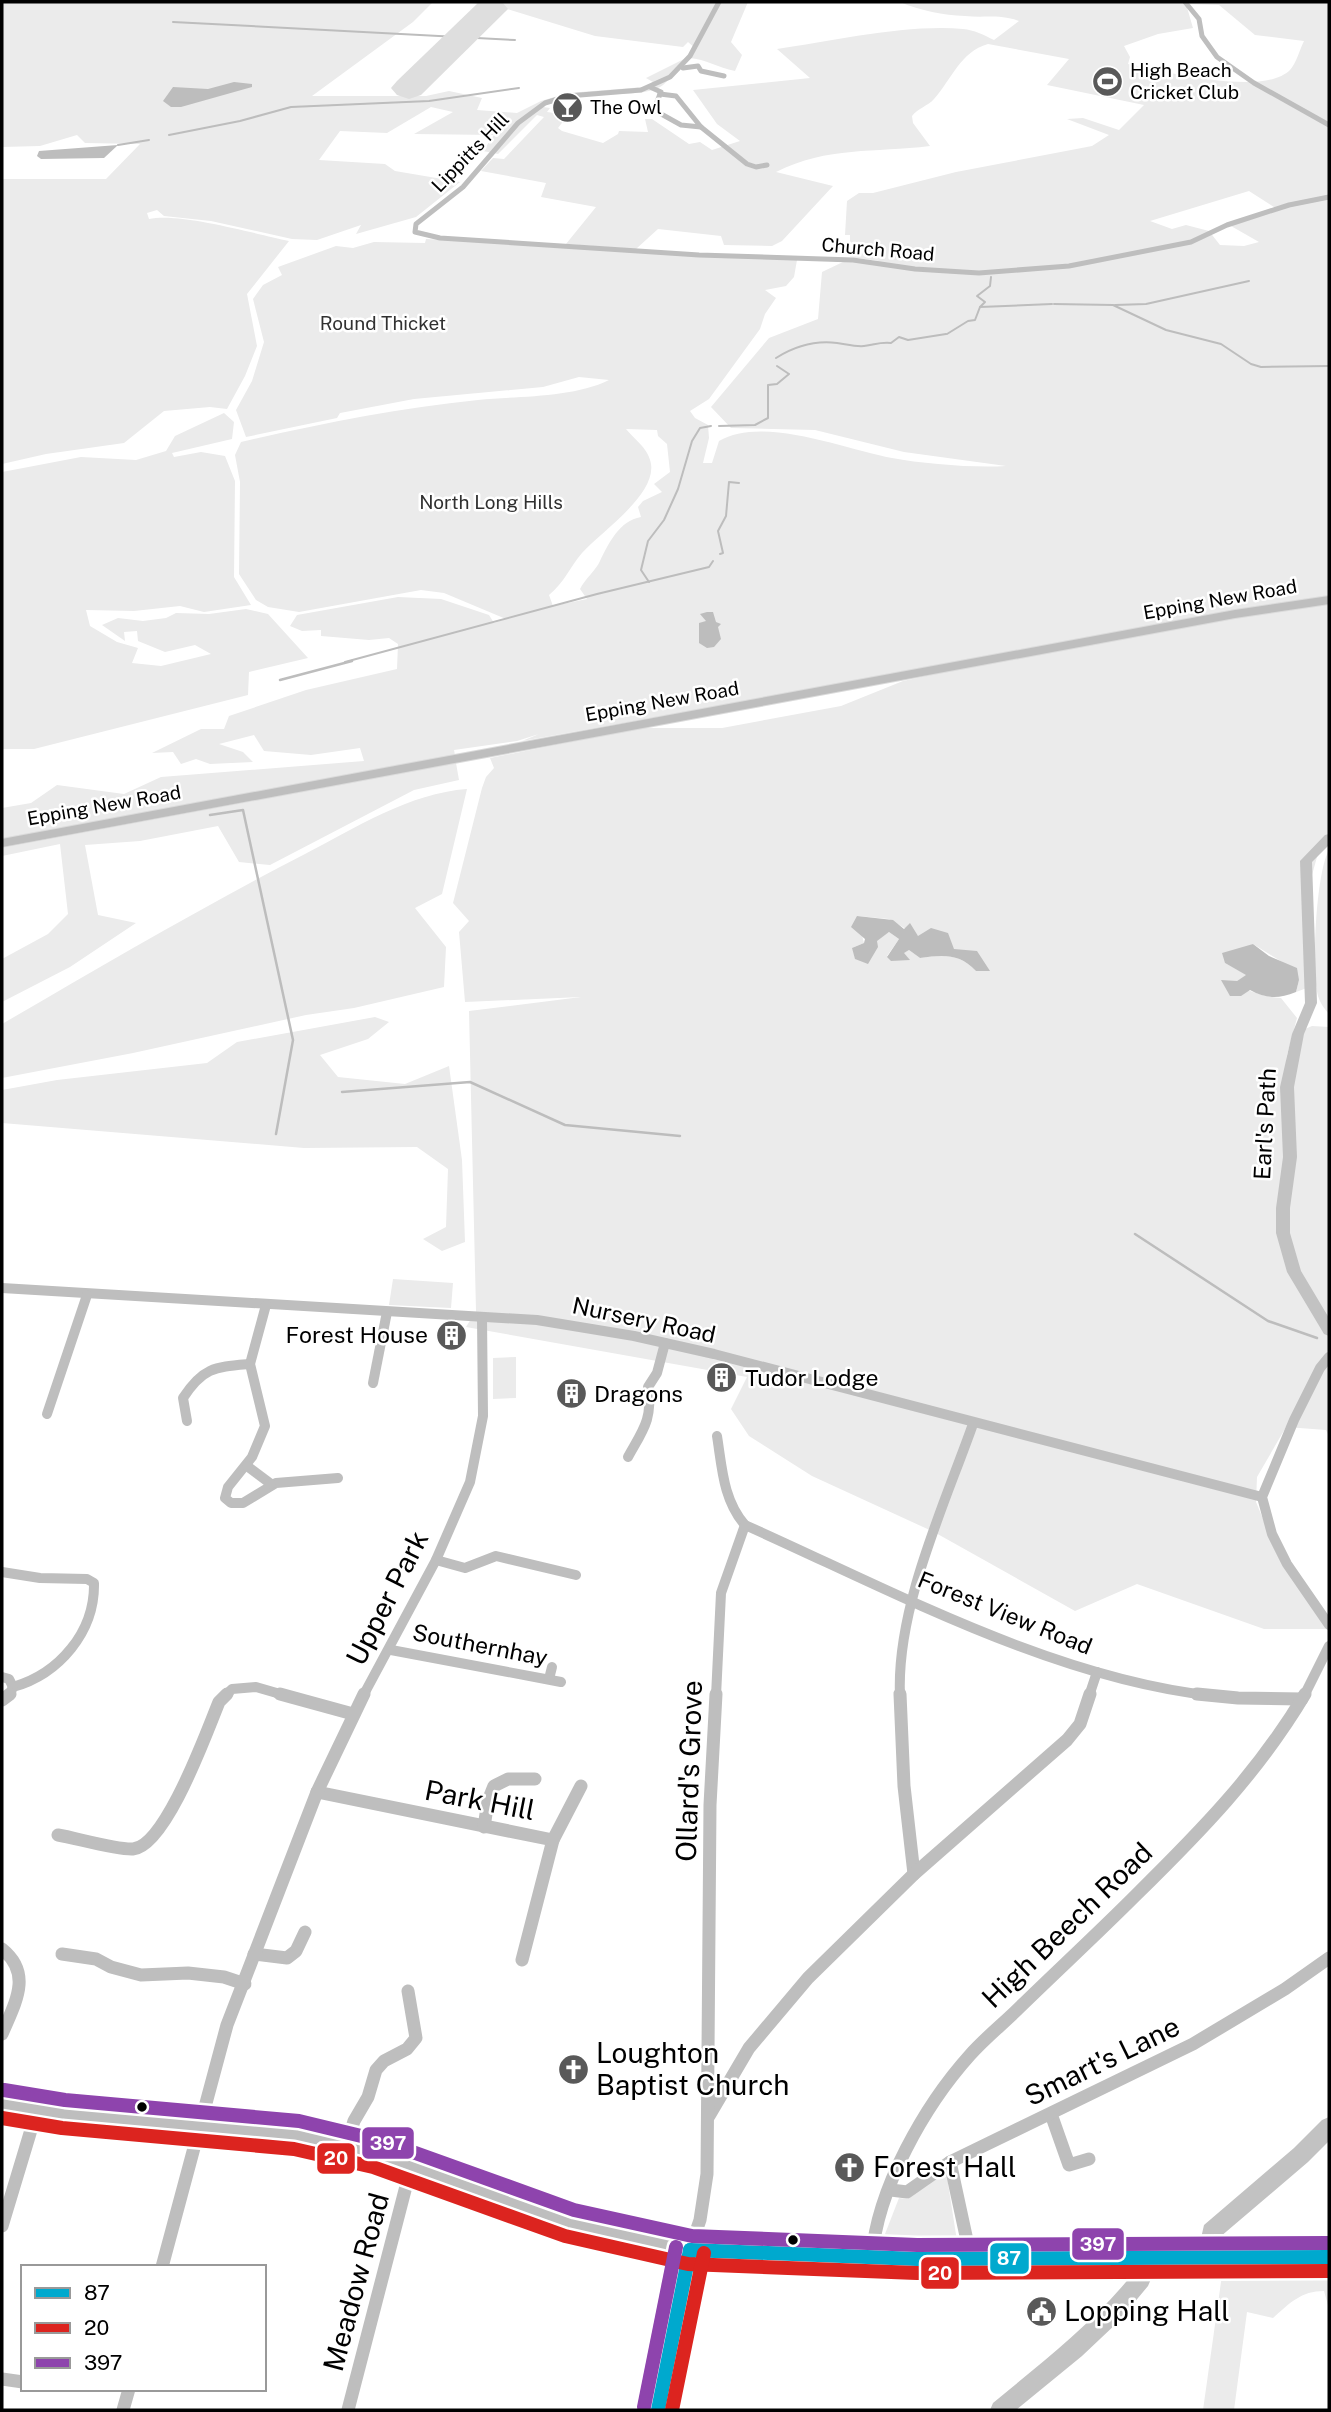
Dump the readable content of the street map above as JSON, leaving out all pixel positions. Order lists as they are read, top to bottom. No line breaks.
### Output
{"streets":{"main road":["Epping New Road"],"street":["Lippitts Hill","Church Road","Earl's Path","Nursery Road","Upper Park","Forest View Road","Southernhay","Ollard's Grove","Park Hill","High Beech Road","Smart's Lane","Meadow Road"]},"crossings":[["Lippitts Hill","Church Road"],["Nursery Road","Upper Park"],["Upper Park","Southernhay"],["Upper Park","Park Hill"],["Forest View Road","Ollard's Grove"],["Forest View Road","High Beech Road"],["High Beech Road","Smart's Lane"]],"parks":["Round Thicket","North Long Hills"],"places":{"sports":["High Beach Cricket Club"],"bar":["The Owl"],"building":["Forest House","Tudor Lodge","Dragons"],"church":["Loughton Baptist Church","Forest Hall"],"public building":["Lopping Hall"]},"lines":["transit line 397","transit line 20","transit line 87"],"legend":["87","20","397"]}
